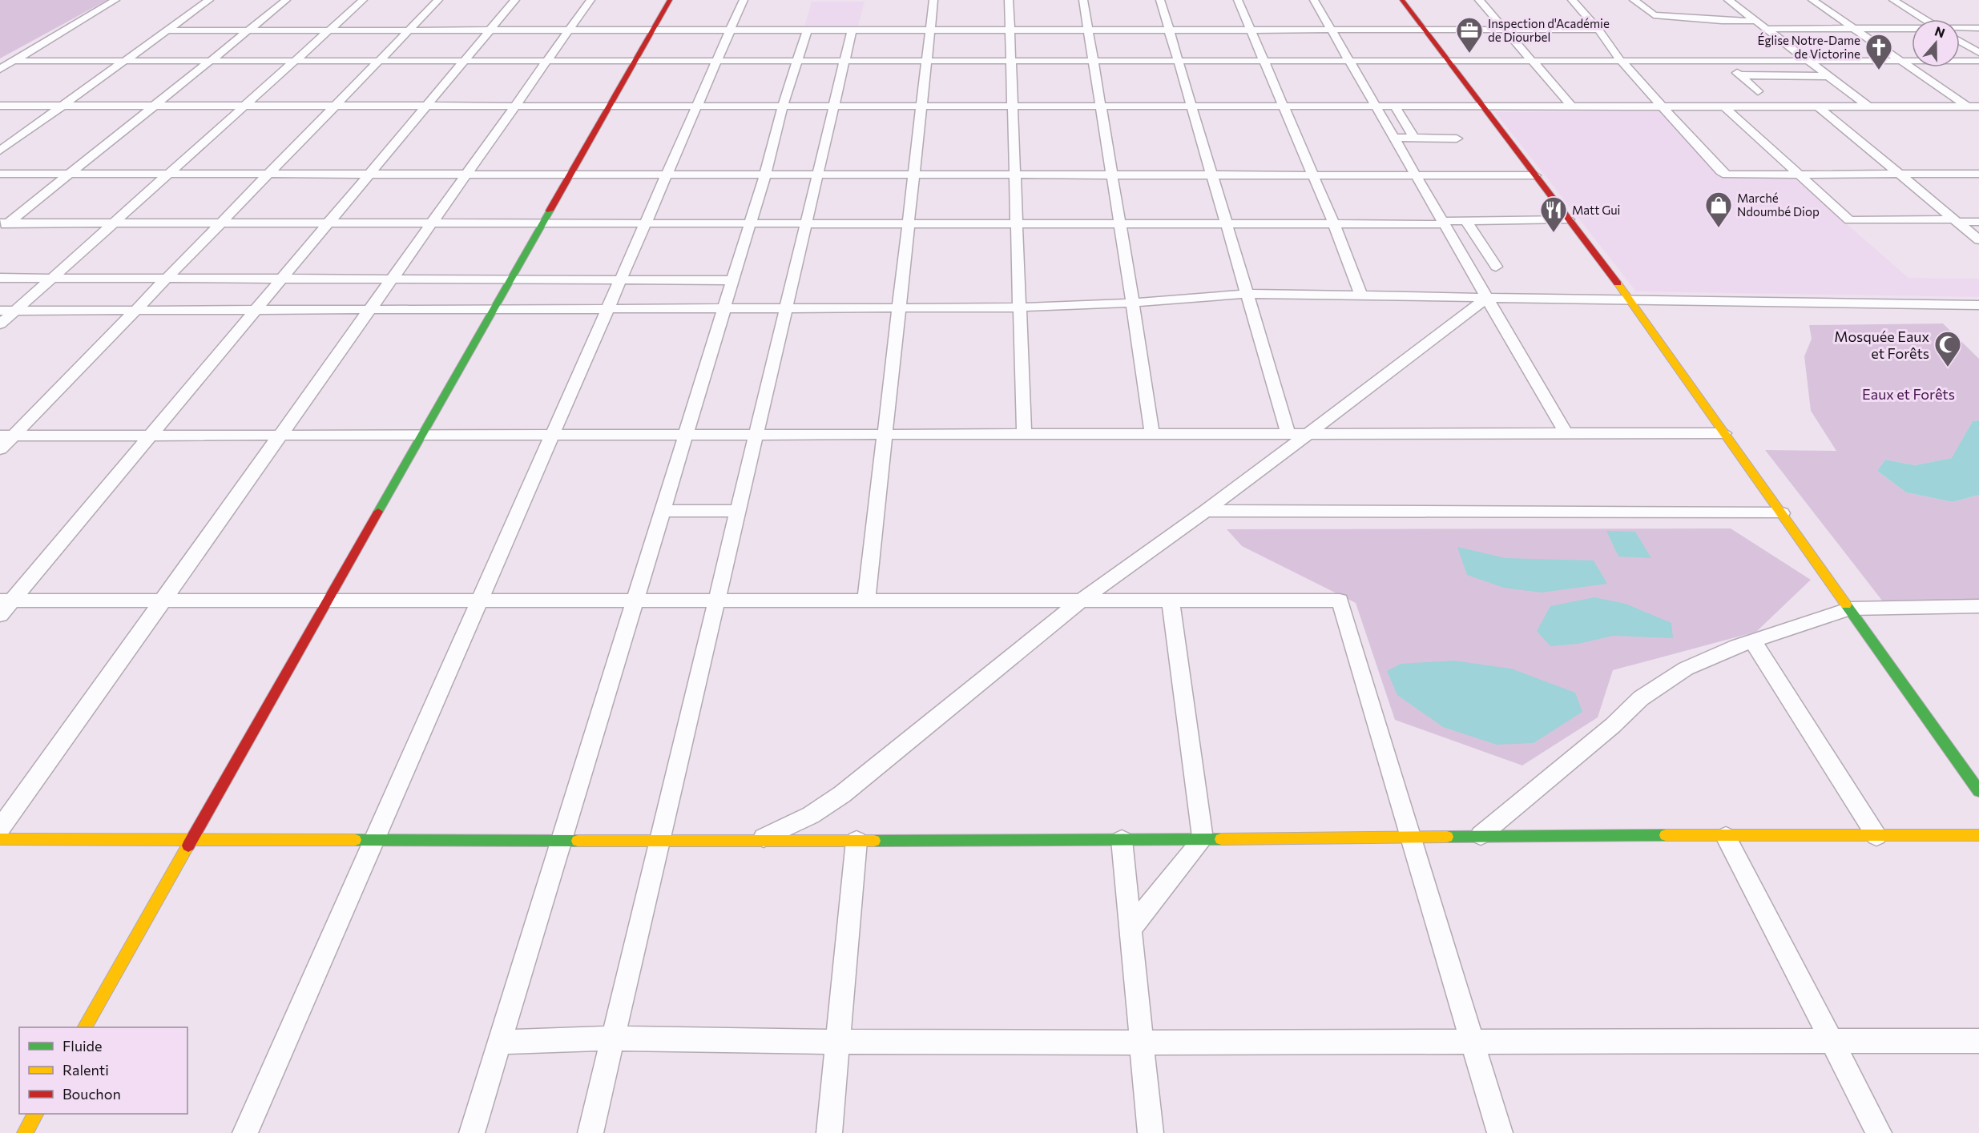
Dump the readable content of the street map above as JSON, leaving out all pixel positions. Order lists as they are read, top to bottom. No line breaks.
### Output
{"parks":["Eaux et Forêts"],"places":{"office":["Inspection d'Académie de Diourbel"],"church":["Église Notre-Dame de Victorine"],"shop":["Marché Ndoumbé Diop"],"restaurant":["Matt Gui"],"mosque":["Mosquée Eaux et Forêts"]},"legend":["Fluide","Ralenti","Bouchon"],"north":"top"}
